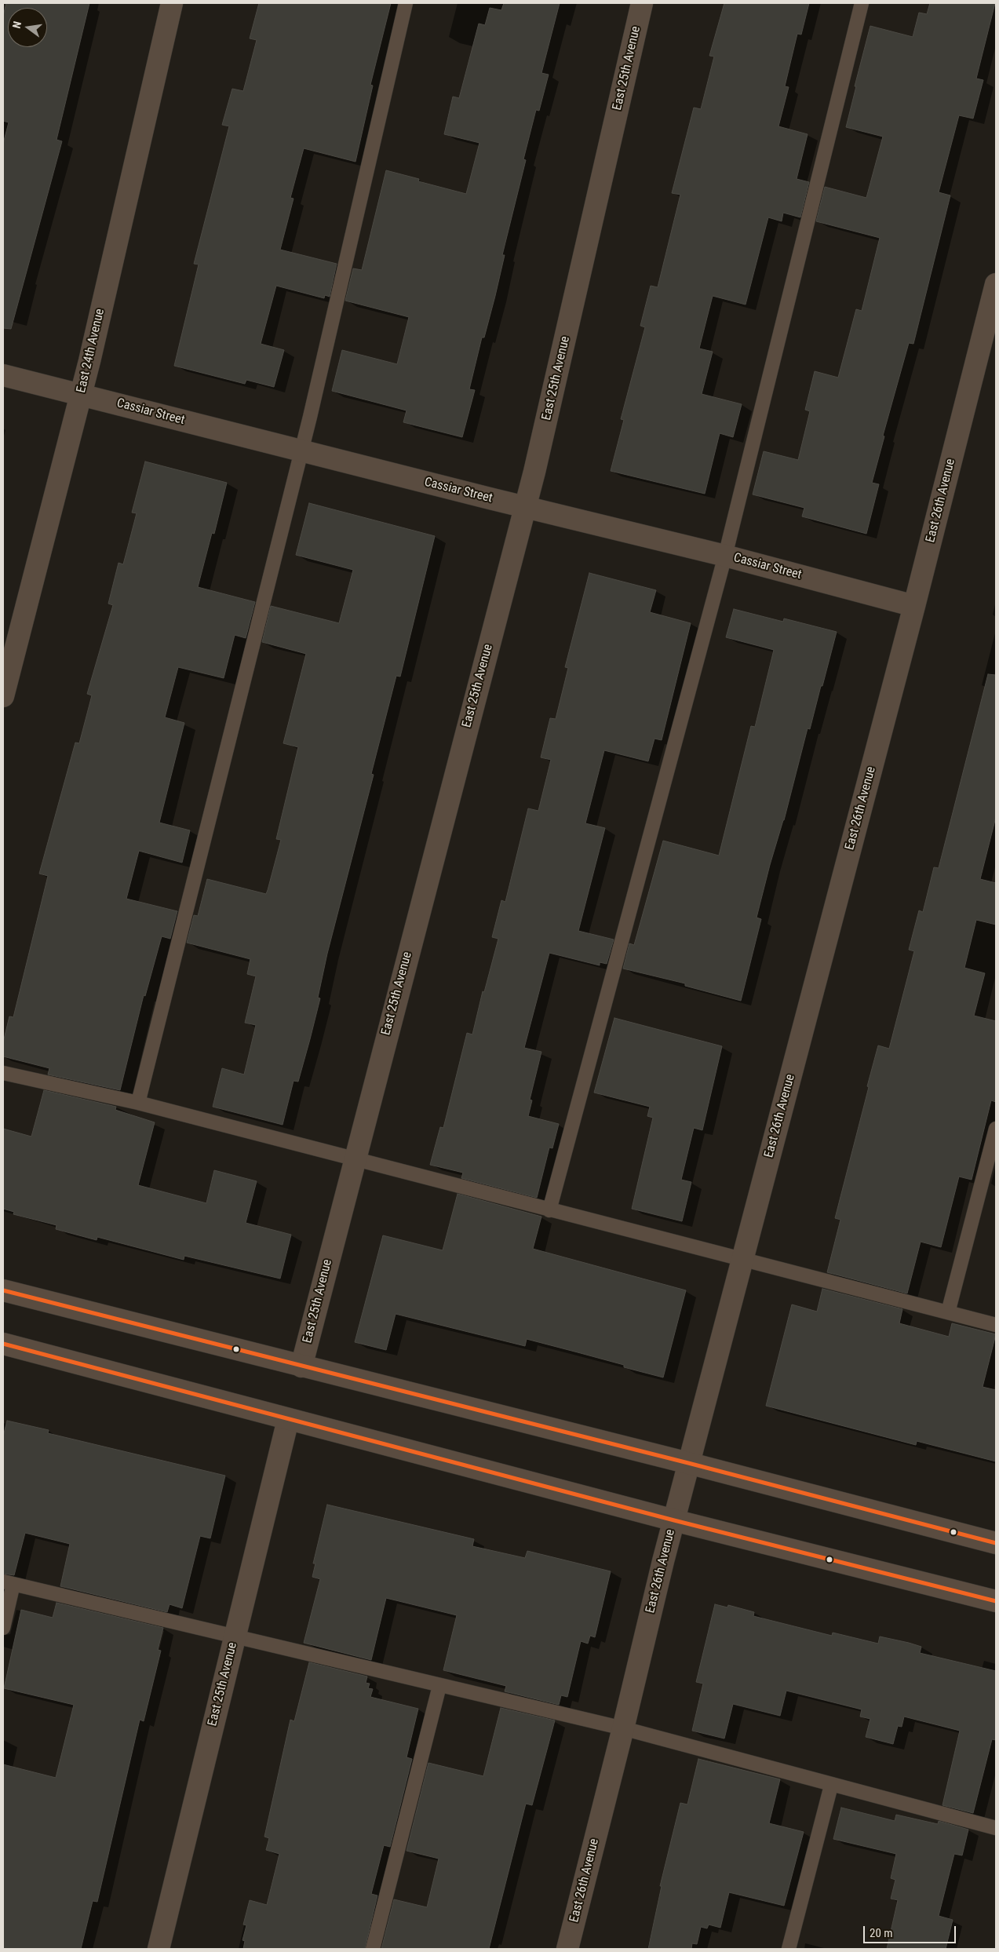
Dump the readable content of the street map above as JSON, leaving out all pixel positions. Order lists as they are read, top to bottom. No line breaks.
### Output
{"streets":{"street":["East 25th Avenue","East 24th Avenue","Cassiar Street","East 26th Avenue"]},"crossings":[["East 25th Avenue","Cassiar Street"],["East 24th Avenue","Cassiar Street"],["Cassiar Street","East 26th Avenue"]],"scale_bar":"20 m","north":"left"}
